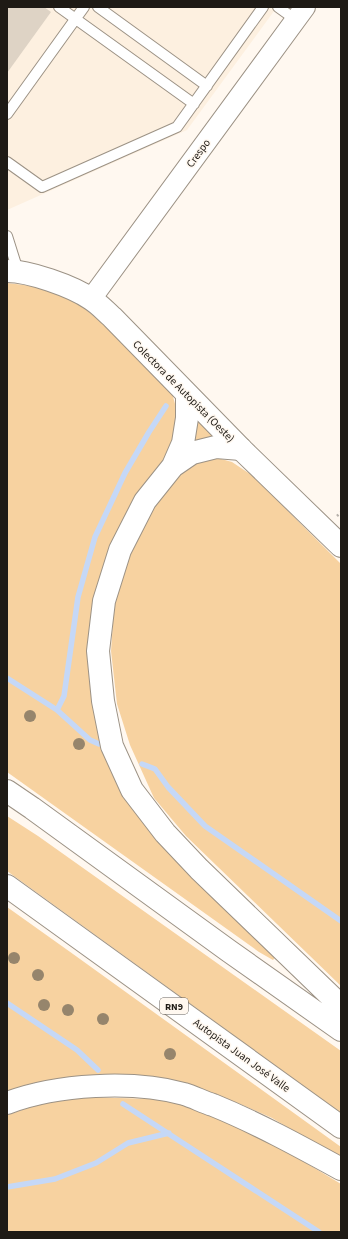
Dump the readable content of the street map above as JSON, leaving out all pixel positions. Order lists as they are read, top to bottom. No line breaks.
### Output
{"streets":{"main road":["Colectora de Autopista (Oeste)","RN9","Autopista Juan José Valle"],"street":["Crespo"]},"crossings":[["Crespo","Colectora de Autopista (Oeste)"]]}
